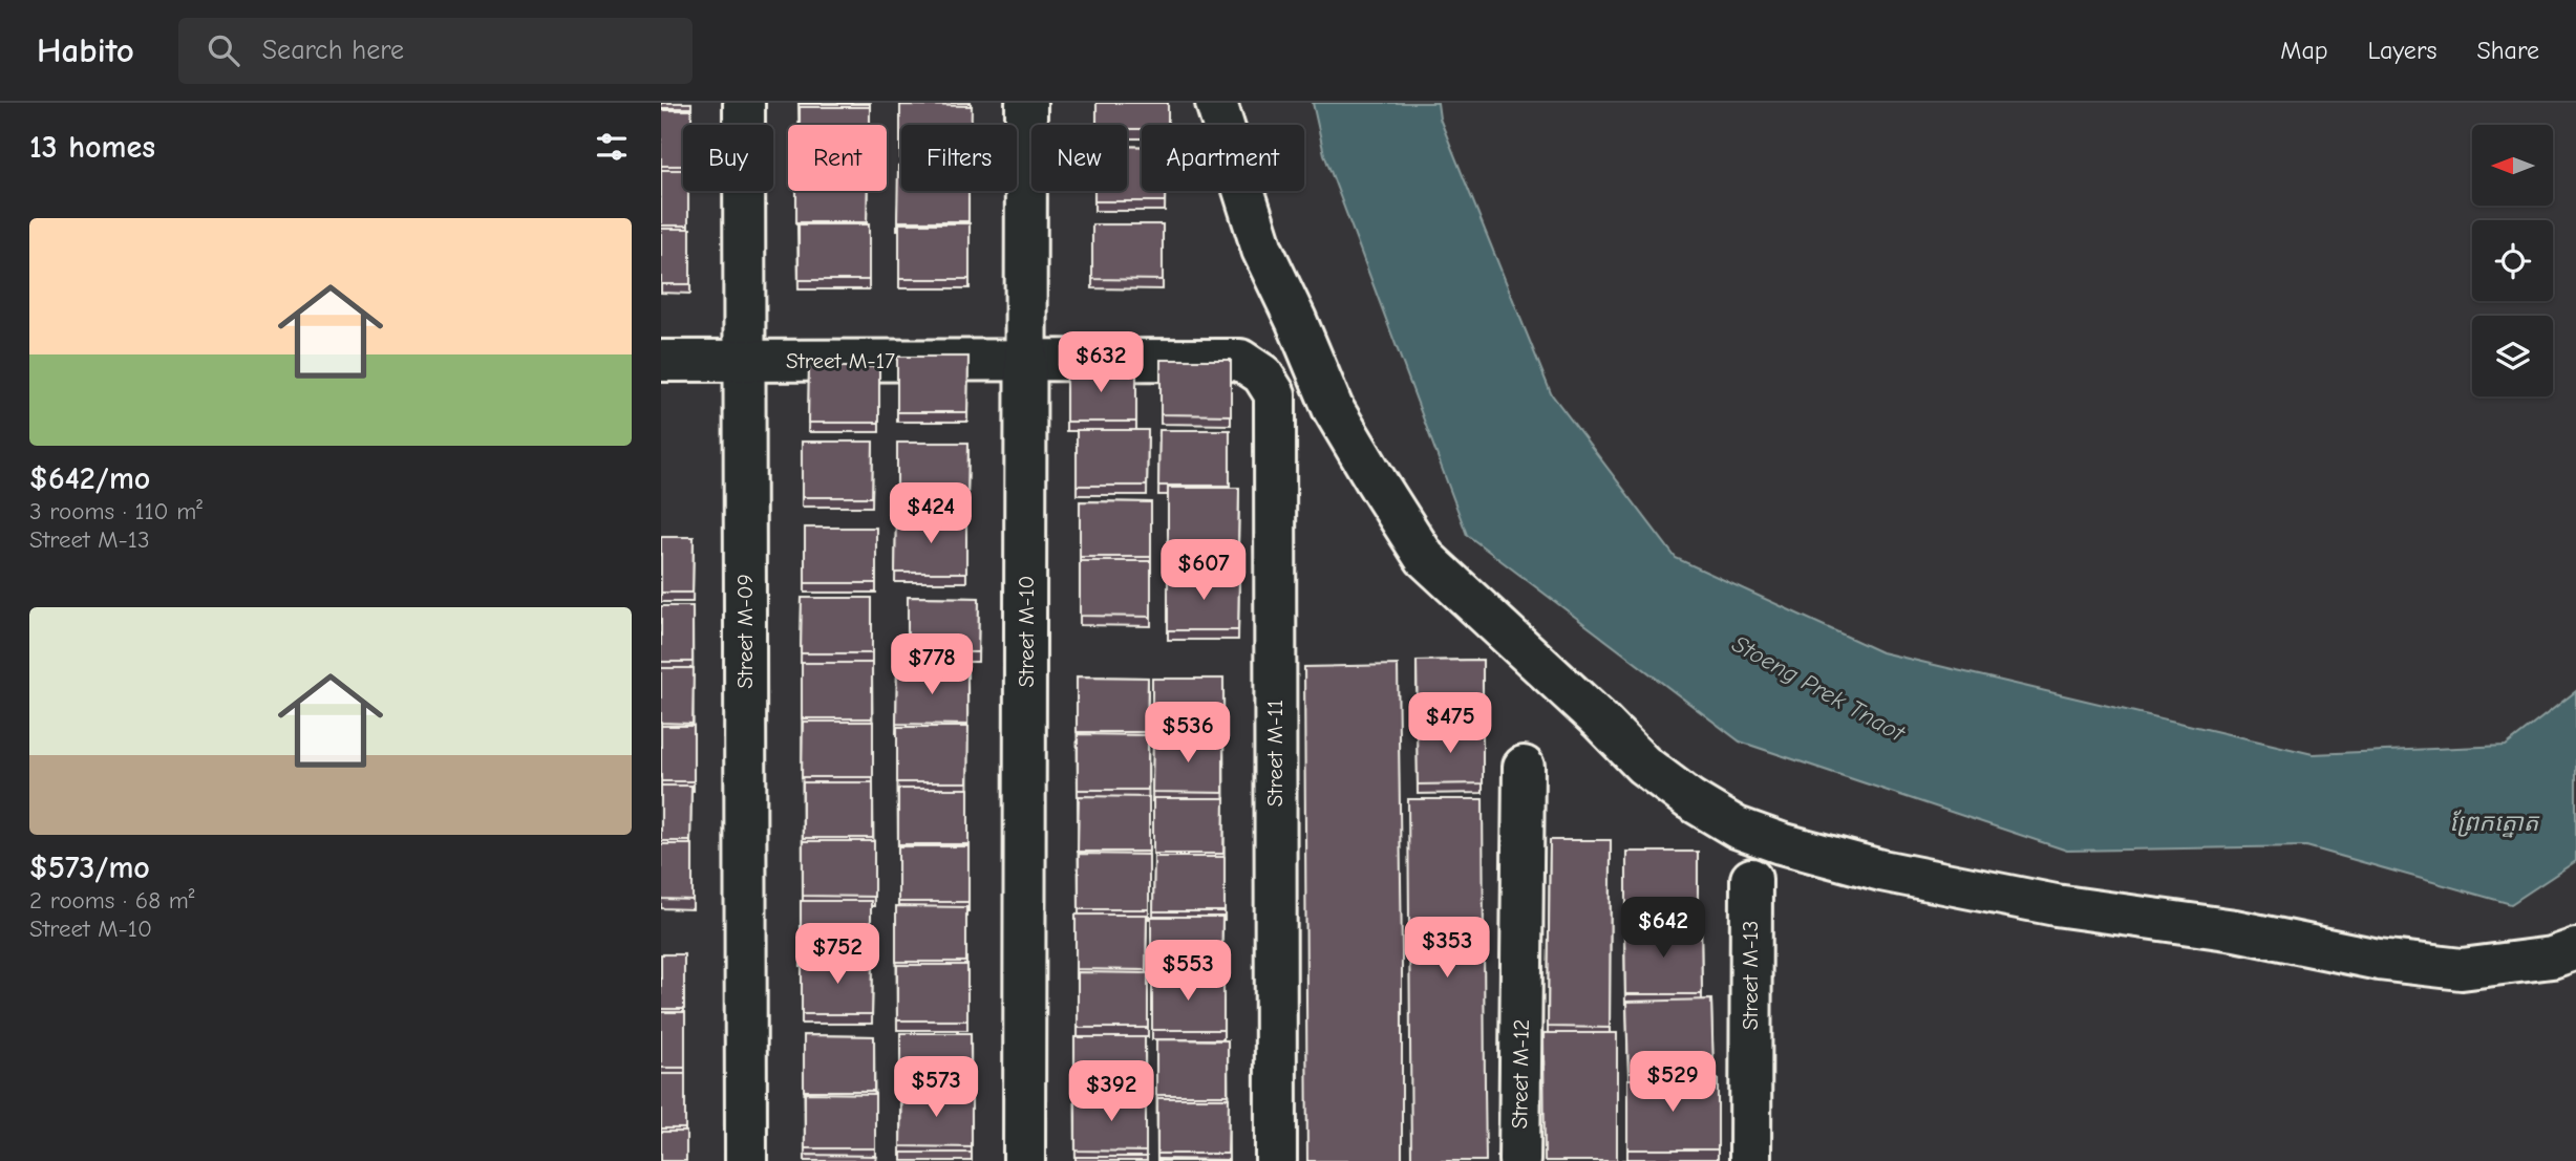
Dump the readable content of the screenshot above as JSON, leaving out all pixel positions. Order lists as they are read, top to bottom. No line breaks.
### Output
{"streets":{"street":["Street M-17","Street M-09","Street M-10","Street M-11","Street M-13","Street M-12"]},"crossings":[["Street M-17","Street M-09"],["Street M-17","Street M-10"],["Street M-17","Street M-11"]],"water":["Stoeng Prek Tnaot","ព្រែកត្នោត"],"north":"left","page":{"header":"Habito","search":"Search here","nav":["Map","Layers","Share"],"heading":"13 homes","chip":["Buy","Rent","Filters","New","Apartment"],"list":[{"name":"$642/mo","note":"3 rooms · 110 m² · Street M-13"},{"name":"$573/mo","note":"2 rooms · 68 m² · Street M-10"}],"price":["$632","$424","$607","$778","$475","$536","$642","$353","$752","$553","$529","$573","$392"]}}
